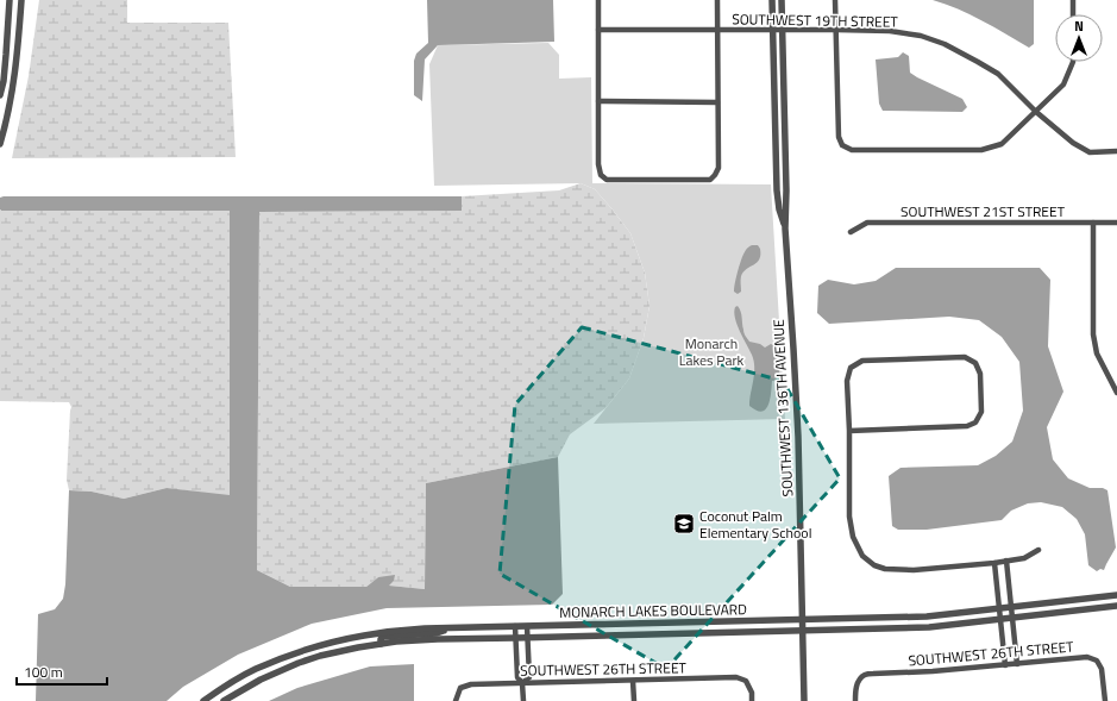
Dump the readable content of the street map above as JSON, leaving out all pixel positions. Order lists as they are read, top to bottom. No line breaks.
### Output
{"streets":{"street":["SOUTHWEST 19TH STREET","SOUTHWEST 21ST STREET","SOUTHWEST 136TH AVENUE","MONARCH LAKES BOULEVARD","SOUTHWEST 26TH STREET"]},"crossings":[["SOUTHWEST 19TH STREET","SOUTHWEST 136TH AVENUE"],["SOUTHWEST 136TH AVENUE","MONARCH LAKES BOULEVARD"]],"parks":["Monarch Lakes Park"],"places":{"school or university":["Coconut Palm Elementary School"]},"scale_bar":"100 m","north":"top"}
